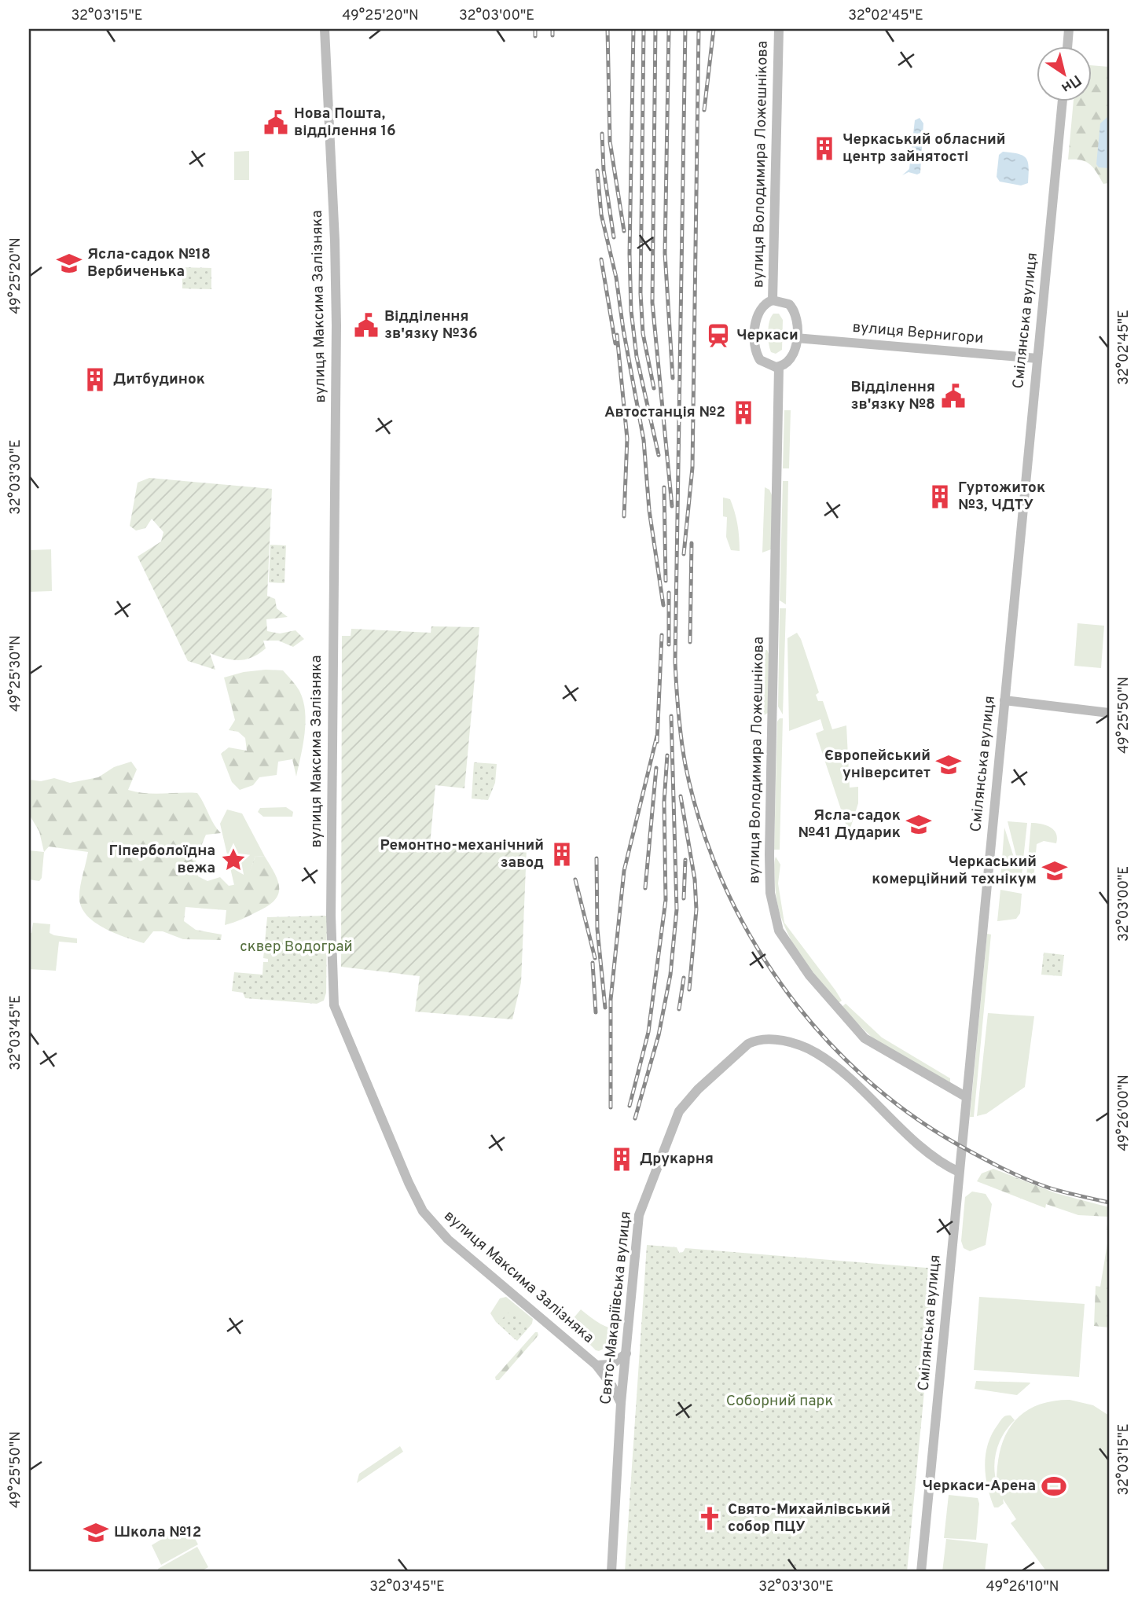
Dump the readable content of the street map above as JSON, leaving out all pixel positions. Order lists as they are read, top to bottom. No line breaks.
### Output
{"streets":{"main road":["вулиця Володимира Ложешнікова","вулиця Максима Залізняка","Смілянська вулиця","вулиця Вернигори","Свято-Макаріївська вулиця"]},"crossings":[["вулиця Володимира Ложешнікова","Смілянська вулиця"],["вулиця Володимира Ложешнікова","вулиця Вернигори"],["вулиця Максима Залізняка","Свято-Макаріївська вулиця"],["Смілянська вулиця","вулиця Вернигори"],["Смілянська вулиця","Свято-Макаріївська вулиця"]],"parks":["сквер Водограй","Соборний парк"],"places":{"public building":["Нова Пошта, відділення 16","Відділення зв'язку №36","Відділення зв'язку №8"],"building":["Черкаський обласний центр зайнятості","Дитбудинок","Автостанція №2","Гуртожиток №3, ЧДТУ","Ремонтно-механічний завод","Друкарня"],"school or university":["Ясла-садок №18 Вербиченька","Європейський університет","Ясла-садок №41 Дударик","Черкаський комерційний технікум","Школа №12"],"station":["Черкаси"],"place":["Гіперболоїдна вежа"],"sports":["Черкаси-Арена"],"church":["Свято-Михайлівський собор ПЦУ"]},"north":"bottom right","coordinates":["32°03'15\"E","49°25'20\"N","32°03'00\"E","32°02'45\"E","32°03'30\"E","49°25'30\"N","49°25'50\"N","32°03'45\"E","49°26'00\"N","49°26'10\"N"]}
